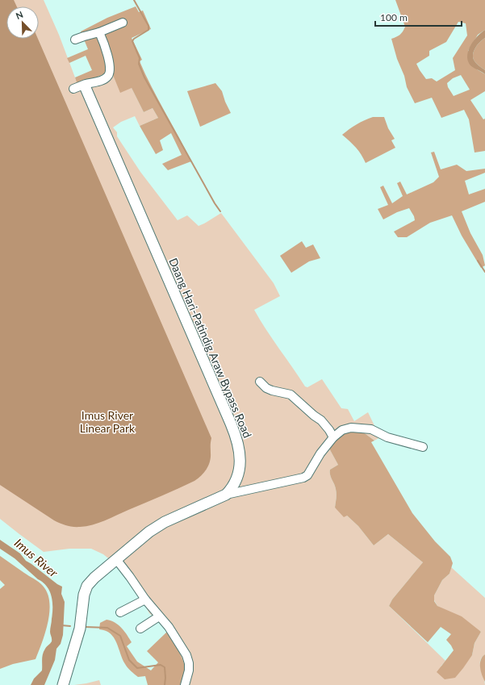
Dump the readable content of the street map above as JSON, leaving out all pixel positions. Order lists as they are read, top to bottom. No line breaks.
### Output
{"streets":{"main road":["Daang Hari-Patindig Araw Bypass Road"]},"water":["Imus River"],"parks":["Imus River Linear Park"],"scale_bar":"100 m","north":"top left"}
